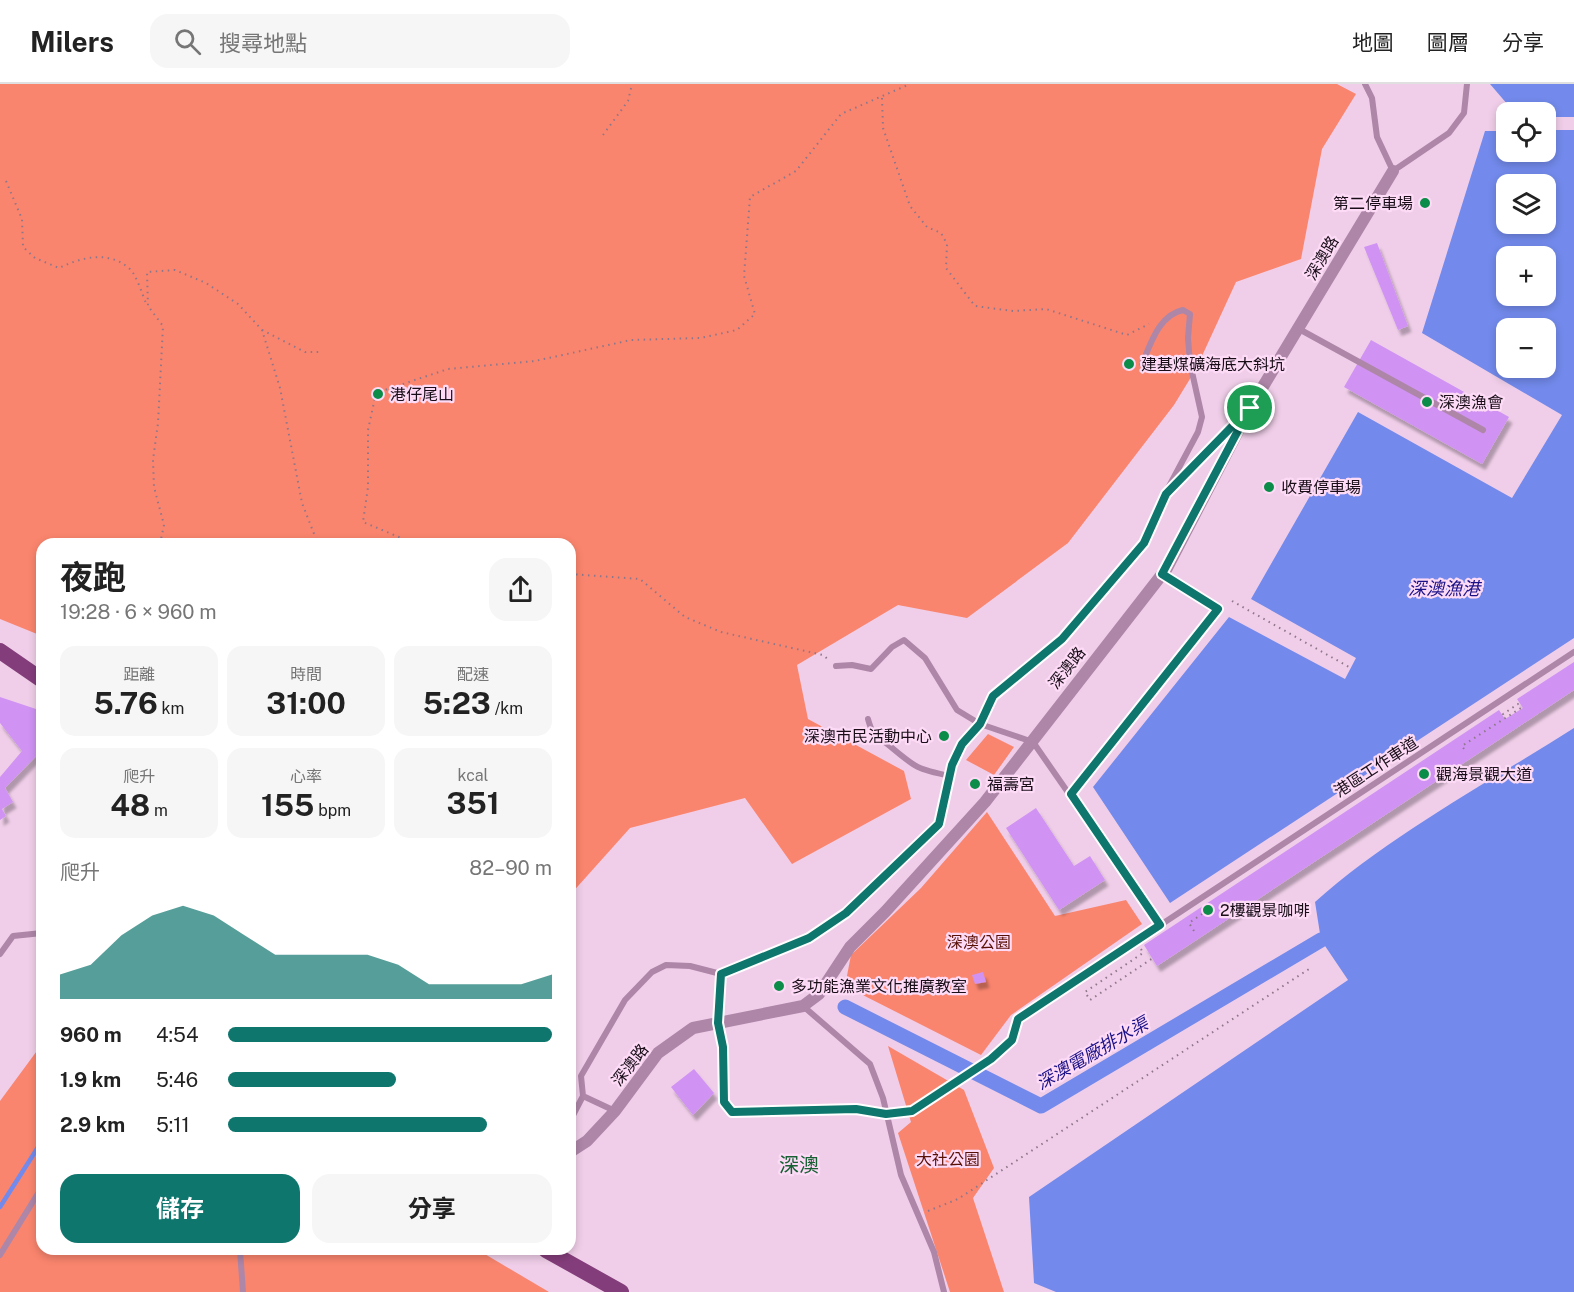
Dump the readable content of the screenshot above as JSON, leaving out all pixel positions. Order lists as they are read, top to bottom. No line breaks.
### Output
{"streets":{"street":["深澳路"],"lane":["港區工作車道"]},"crossings":[["深澳路","港區工作車道"]],"districts":["深澳"],"water":["深澳漁港","深澳電廠排水渠"],"parks":["深澳公園","大社公園"],"places":["第二停車場","建基煤礦海底大斜坑","港仔尾山","深澳漁會","收費停車場","深澳市民活動中心","觀海景觀大道","福壽宮","2樓觀景咖啡","多功能漁業文化推廣教室"],"page":{"header":"Milers","search":"搜尋地點","nav":["地圖","圖層","分享"],"map_buttons":["+","−"],"heading":["夜跑","19:28 · 6 × 960 m"],"stats":[["距離","5.76 km"],["時間","31:00"],["配速","5:23 /km"],["爬升","48 m"],["心率","155 bpm"],["kcal","351"]],"chart":["爬升","82–90 m"],"list":[{"name":"960 m","note":"4:54"},{"name":"1.9 km","note":"5:46"},{"name":"2.9 km","note":"5:11"}],"buttons":["儲存","分享"]}}
